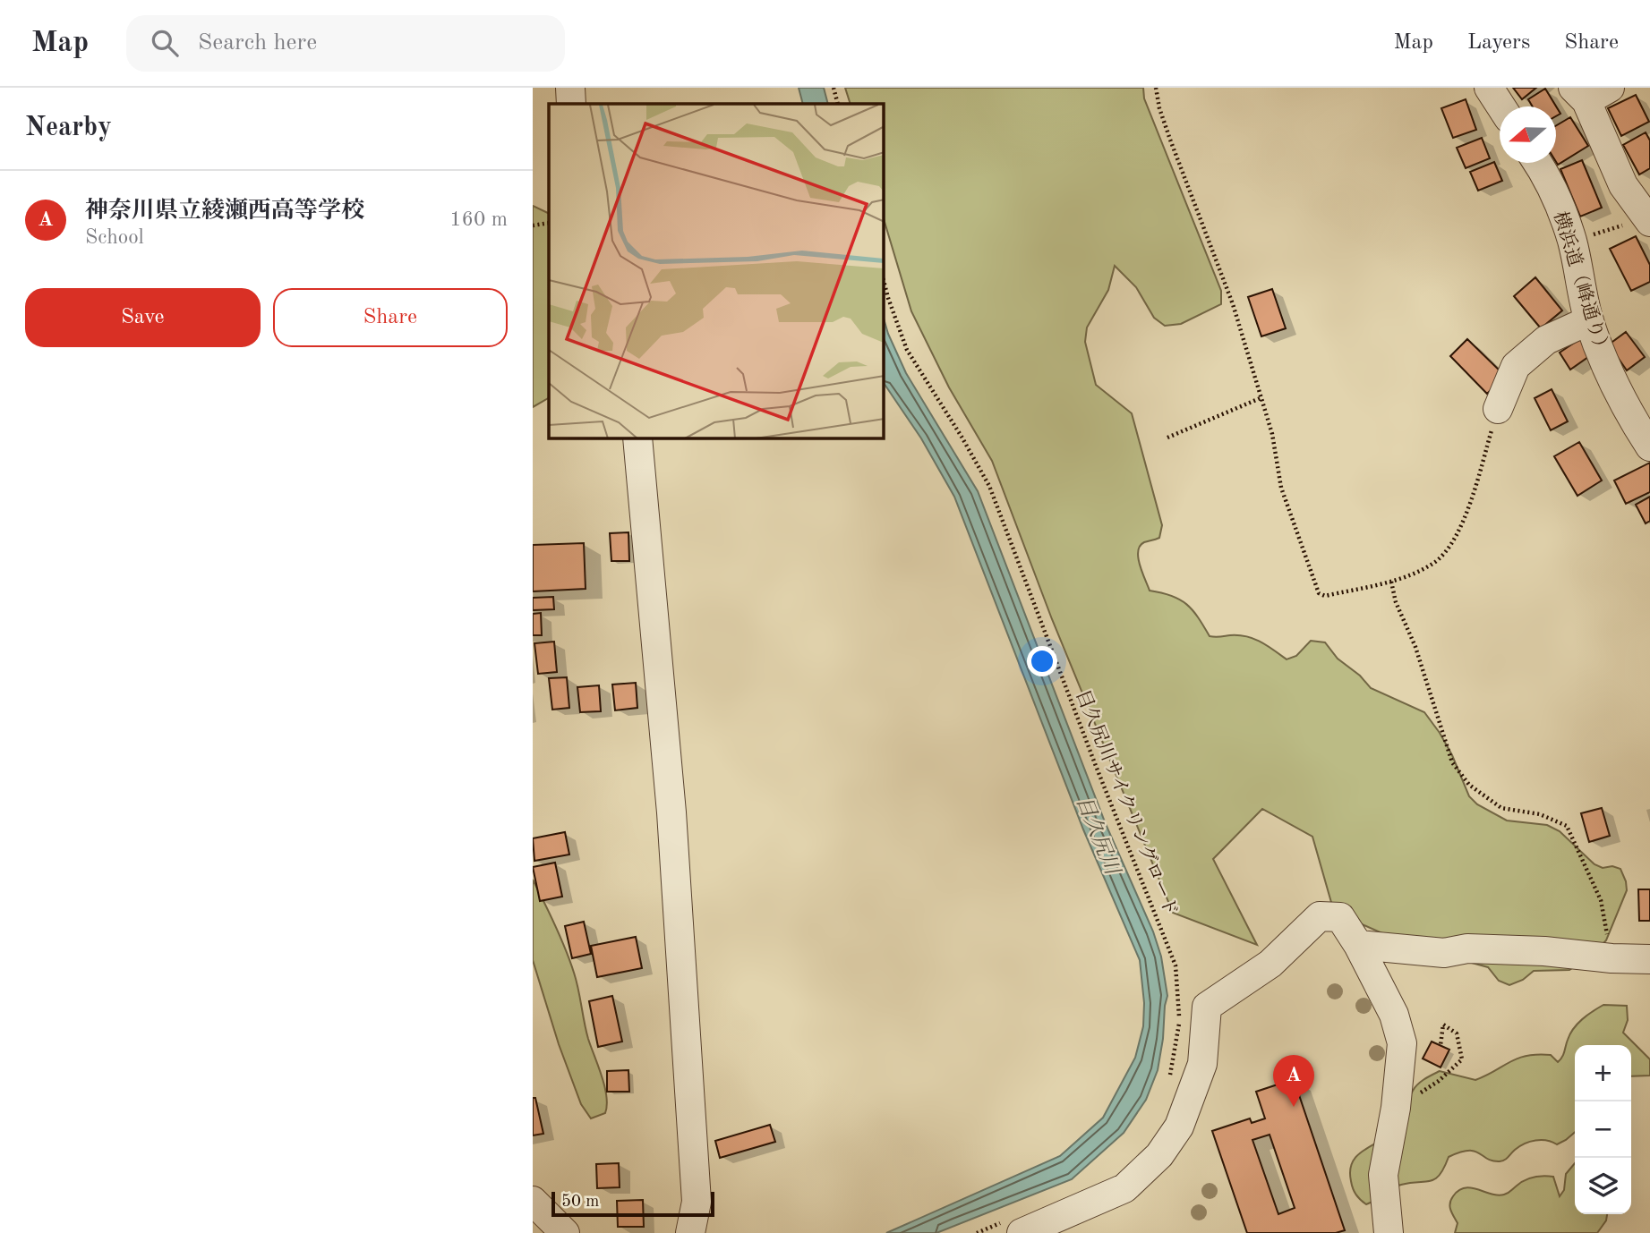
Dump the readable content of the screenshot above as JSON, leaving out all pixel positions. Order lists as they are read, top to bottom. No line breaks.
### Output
{"streets":{"street":["横浜道（峰通り）"],"path":["目久尻川サイクリングロード"]},"water":["目久尻川"],"scale_bar":"50 m","north":"left","page":{"header":"Map","search":"Search here","nav":["Map","Layers","Share"],"heading":"Nearby","list":[{"mark":"A","name":"神奈川県立綾瀬西高等学校","note":"School","value":"160 m"}],"buttons":["Save","Share"],"map_buttons":["+","−"],"pins":"A","scale":"50 m"}}
